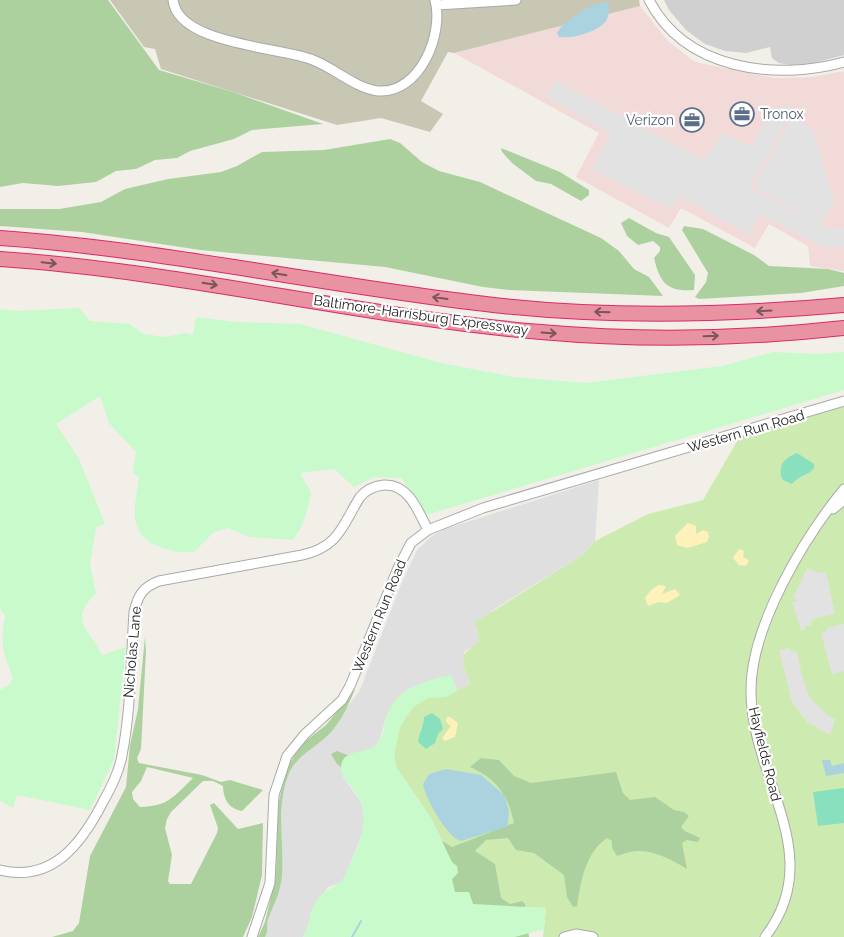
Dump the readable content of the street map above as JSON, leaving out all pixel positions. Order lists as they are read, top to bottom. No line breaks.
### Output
{"streets":{"highway":["Baltimore-Harrisburg Expressway"],"street":["Western Run Road","Nicholas Lane","Hayfields Road"]},"crossings":[["Western Run Road","Nicholas Lane"]],"places":{"office":["Tronox","Verizon"]}}
